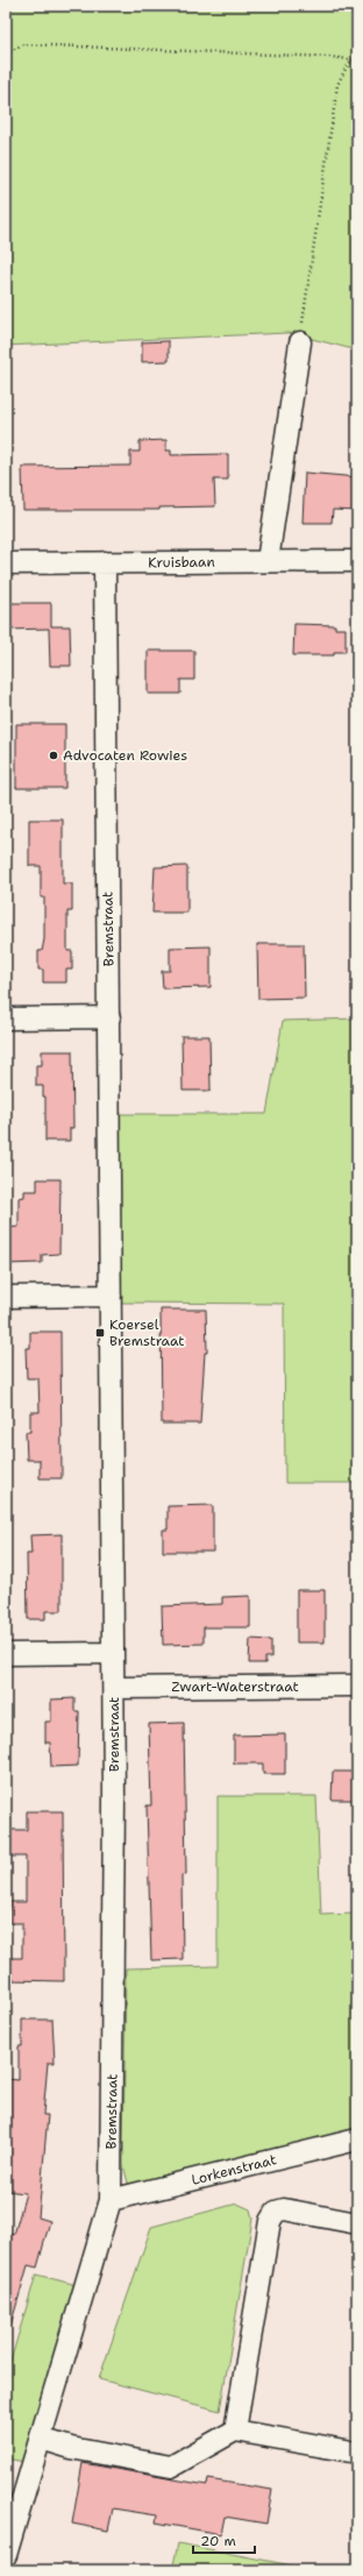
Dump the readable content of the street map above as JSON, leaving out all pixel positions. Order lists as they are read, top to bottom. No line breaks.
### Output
{"streets":{"street":["Kruisbaan","Bremstraat","Zwart-Waterstraat","Lorkenstraat"]},"crossings":[["Kruisbaan","Bremstraat"],["Bremstraat","Zwart-Waterstraat"],["Bremstraat","Lorkenstraat"]],"places":{"other":["Advocaten Rowies"],"transit":["Koersel Bremstraat"]},"scale_bar":"20 m"}
